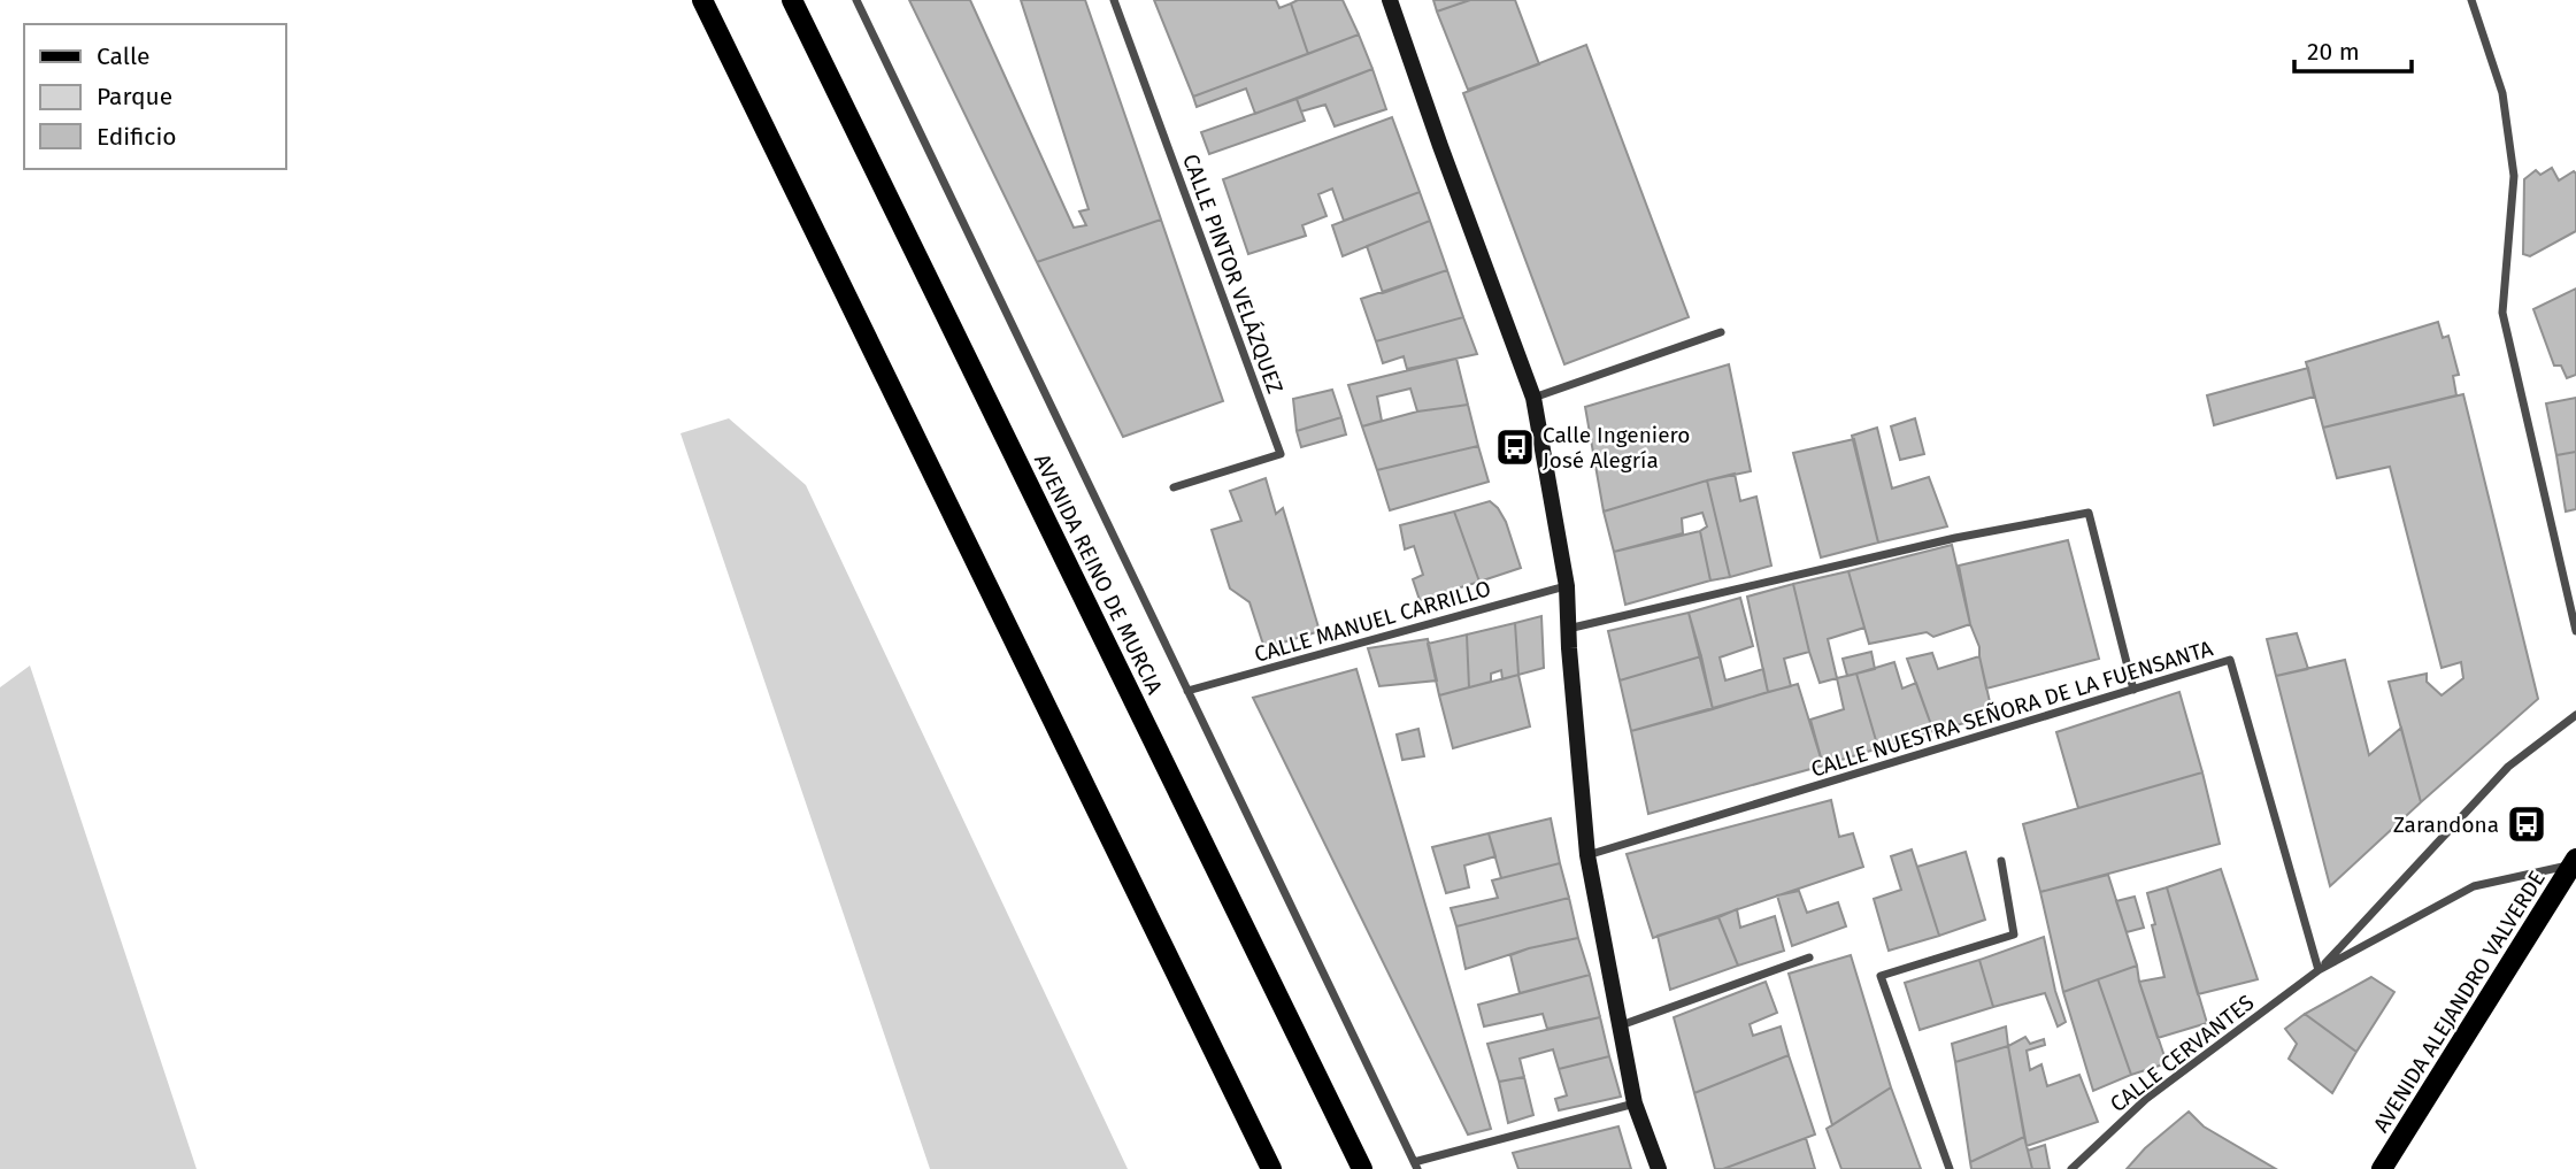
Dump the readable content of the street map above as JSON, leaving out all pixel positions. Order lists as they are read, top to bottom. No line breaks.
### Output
{"streets":{"main road":["AVENIDA REINO DE MURCIA","AVENIDA ALEJANDRO VALVERDE"],"street":["CALLE PINTOR VELÁZQUEZ","CALLE MANUEL CARRILLO","CALLE NUESTRA SEÑORA DE LA FUENSANTA","CALLE CERVANTES"]},"crossings":[["CALLE NUESTRA SEÑORA DE LA FUENSANTA","CALLE CERVANTES"],["AVENIDA ALEJANDRO VALVERDE","CALLE CERVANTES"]],"places":{"bus stop":["Calle Ingeniero José Alegría","Zarandona"]},"legend":["Calle","Parque","Edificio"],"scale_bar":"20 m"}
